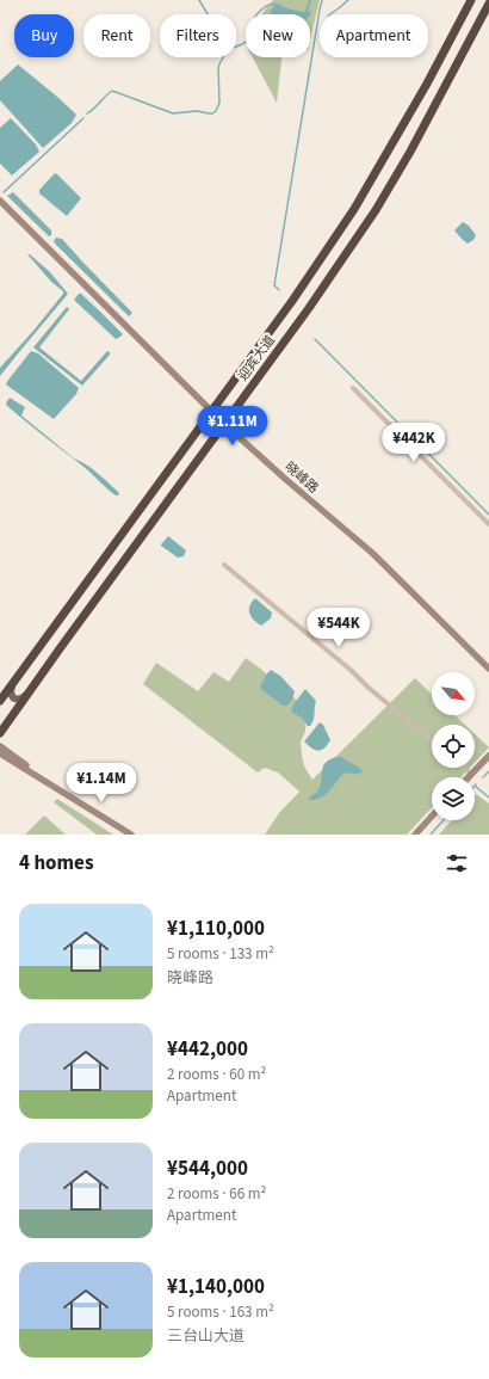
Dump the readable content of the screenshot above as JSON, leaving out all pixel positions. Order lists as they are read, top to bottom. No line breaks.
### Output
{"streets":{"highway":["迎宾大道"],"street":["晓峰路"]},"crossings":[["迎宾大道","晓峰路"]],"north":"bottom right","page":{"chip":["Buy","Rent","Filters","New","Apartment"],"price":["¥1.11M","¥442K","¥544K","¥1.14M"],"heading":"4 homes","list":[{"name":"¥1,110,000","note":"5 rooms · 133 m² · 晓峰路"},{"name":"¥442,000","note":"2 rooms · 60 m² · Apartment"},{"name":"¥544,000","note":"2 rooms · 66 m² · Apartment"},{"name":"¥1,140,000","note":"5 rooms · 163 m² · 三台山大道"}]}}
